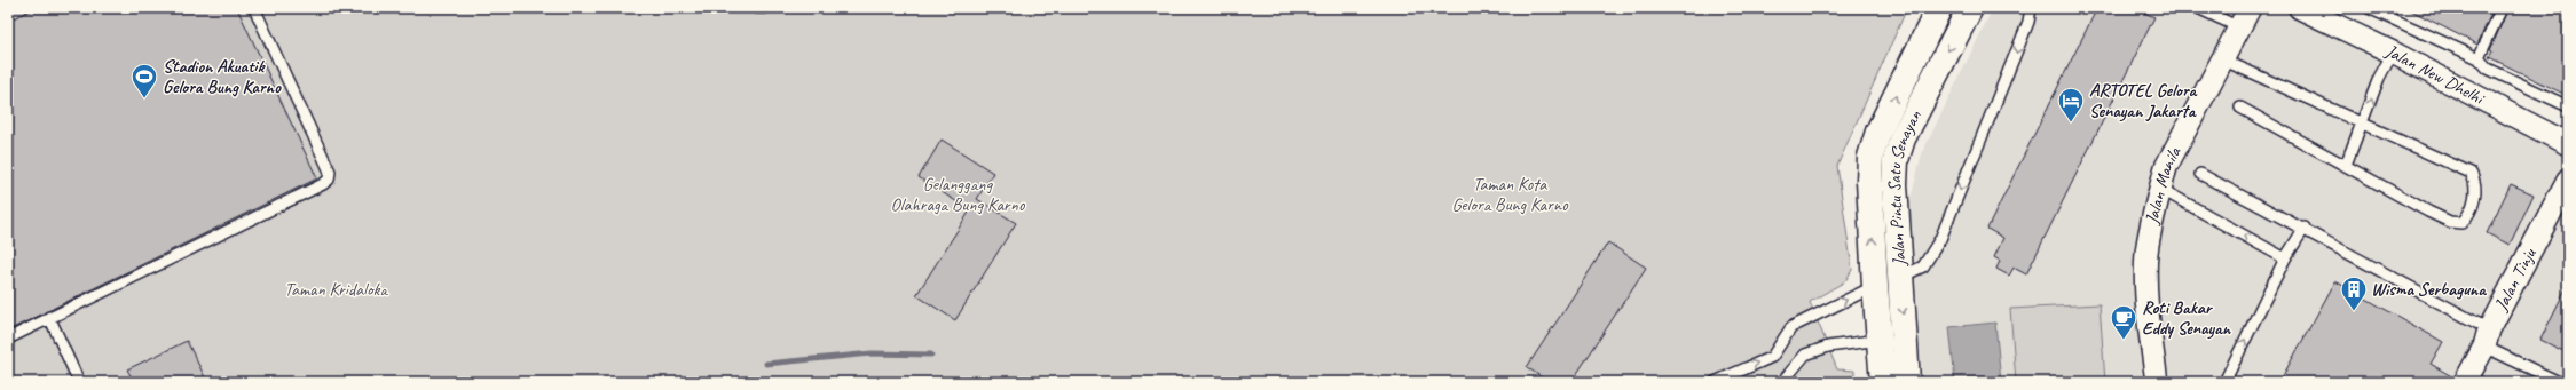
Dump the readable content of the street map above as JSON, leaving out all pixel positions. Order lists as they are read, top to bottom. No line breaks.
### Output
{"streets":{"main road":["Jalan Pintu Satu Senayan"],"street":["Jalan New Dhelhi","Jalan Manila","Jalan Tinju"]},"parks":["Gelanggang Olahraga Bung Karno","Taman Kota Gelora Bung Karno","Taman Kridaloka"],"places":{"sports":["Stadion Akuatik Gelora Bung Karno"],"hotel":["ARTOTEL Gelora Senayan Jakarta"],"building":["Wisma Serbaguna"],"cafe":["Roti Bakar Eddy Senayan"]}}
